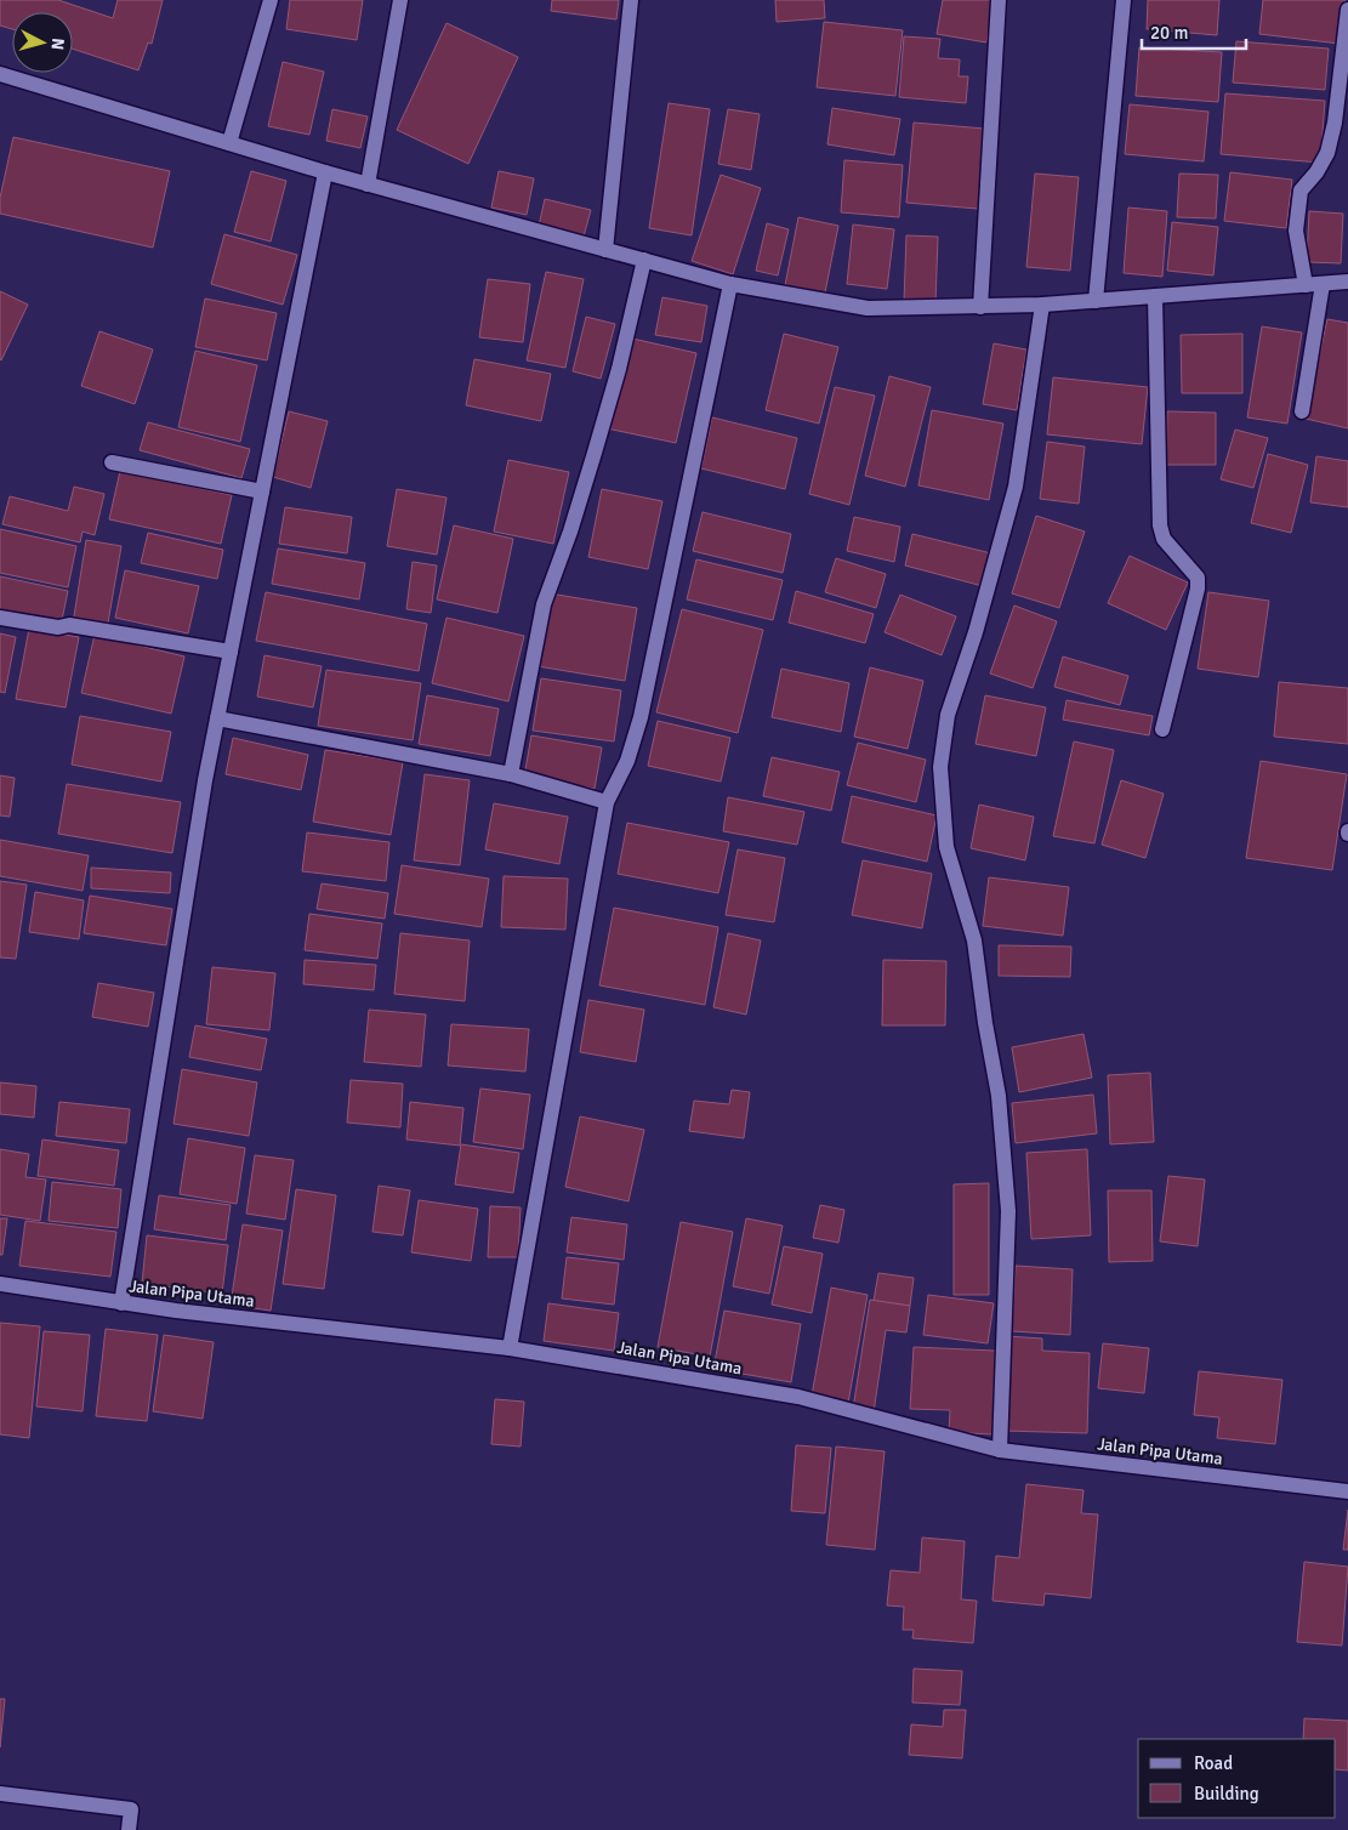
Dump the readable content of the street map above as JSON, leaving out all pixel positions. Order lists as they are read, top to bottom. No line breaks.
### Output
{"streets":{"street":["Jalan Pipa Utama"]},"legend":["Road","Building"],"scale_bar":"20 m","north":"right"}
